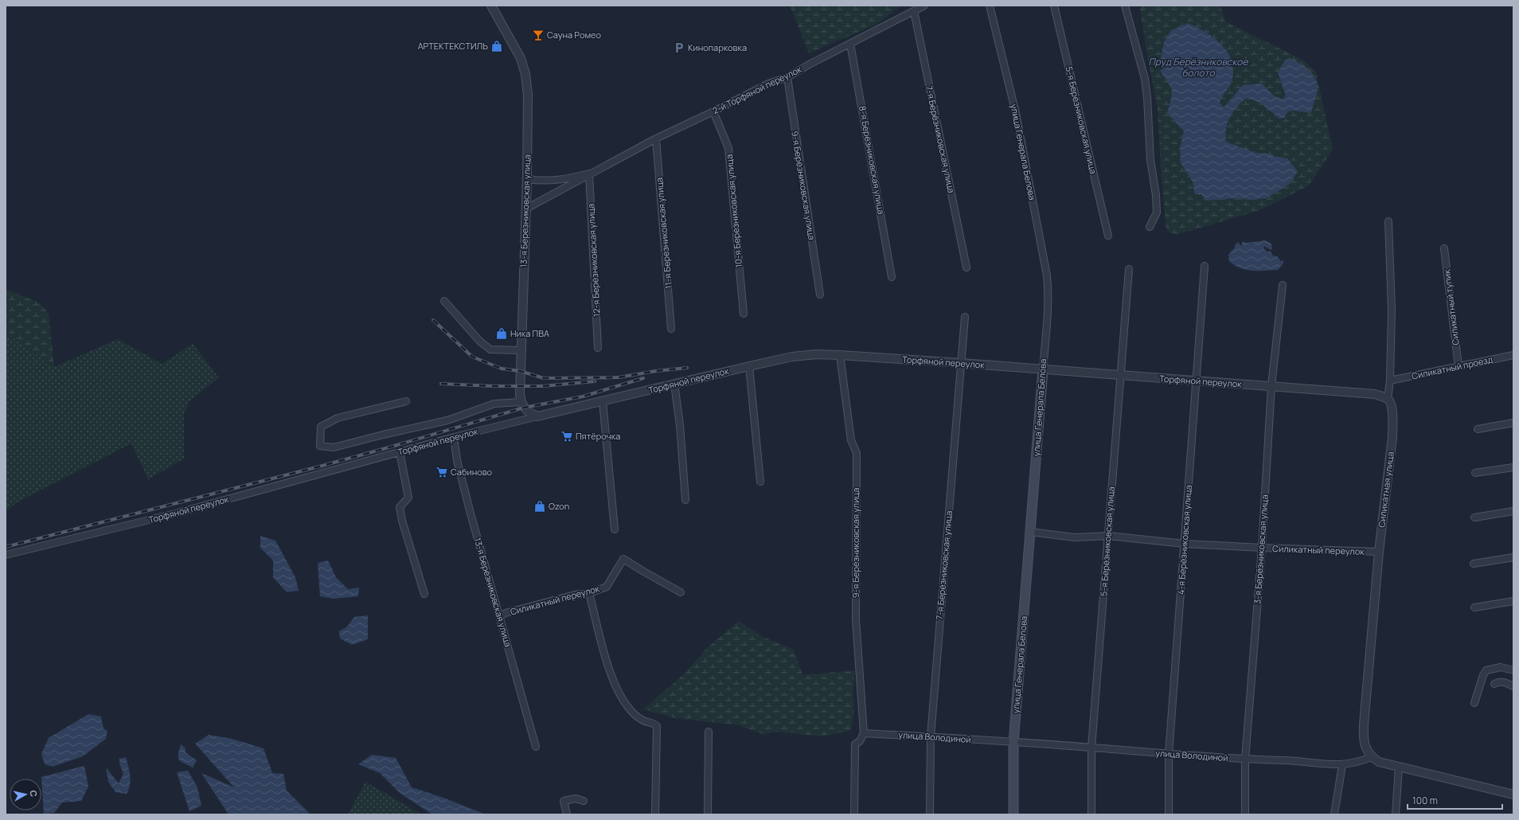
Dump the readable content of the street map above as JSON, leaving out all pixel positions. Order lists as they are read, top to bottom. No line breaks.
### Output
{"streets":{"main road":["улица Генерала Белова"],"street":["2-й Торфяной переулок","5-я Берёзниковская улица","7-я Берёзниковская улица","8-я Берёзниковская улица","9-я Берёзниковская улица","13-я Березниковская улица","10-я Берёзниковская улица","11-я Берёзниковская улица","12-я Берёзниковская улица","Силикатный тупик","Торфяной переулок","Силикатный проезд","Силикатная улица","4-я Берёзниковская улица","3-я Берёзниковская улица","Силикатный переулок","13-я Берёзниковская улица","улица Володиной"]},"crossings":[["2-й Торфяной переулок","7-я Берёзниковская улица"],["2-й Торфяной переулок","8-я Берёзниковская улица"],["2-й Торфяной переулок","9-я Берёзниковская улица"],["2-й Торфяной переулок","13-я Березниковская улица"],["2-й Торфяной переулок","10-я Берёзниковская улица"],["2-й Торфяной переулок","11-я Берёзниковская улица"],["2-й Торфяной переулок","12-я Берёзниковская улица"],["5-я Берёзниковская улица","Торфяной переулок"],["5-я Берёзниковская улица","Силикатный переулок"],["5-я Берёзниковская улица","улица Володиной"],["7-я Берёзниковская улица","Торфяной переулок"],["7-я Берёзниковская улица","улица Володиной"],["улица Генерала Белова","Торфяной переулок"],["улица Генерала Белова","Силикатный переулок"],["улица Генерала Белова","улица Володиной"],["9-я Берёзниковская улица","Торфяной переулок"],["9-я Берёзниковская улица","улица Володиной"],["Силикатный тупик","Силикатный проезд"],["Торфяной переулок","Силикатная улица"],["Торфяной переулок","4-я Берёзниковская улица"],["Торфяной переулок","3-я Берёзниковская улица"],["Торфяной переулок","13-я Берёзниковская улица"],["Силикатный проезд","Силикатная улица"],["Силикатная улица","Силикатный переулок"],["Силикатная улица","улица Володиной"],["4-я Берёзниковская улица","Силикатный переулок"],["4-я Берёзниковская улица","улица Володиной"],["3-я Берёзниковская улица","Силикатный переулок"],["3-я Берёзниковская улица","улица Володиной"],["Силикатный переулок","13-я Берёзниковская улица"]],"water":["Пруд Берёзниковское болото"],"places":{"bar":["Сауна Ромео"],"shop":["АРТЕКТЕКСТИЛЬ","Ника ПВА","Ozon"],"parking":["Кинопарковка"],"supermarket":["Пятёрочка","Сабиново"]},"scale_bar":"100 m","north":"right"}
